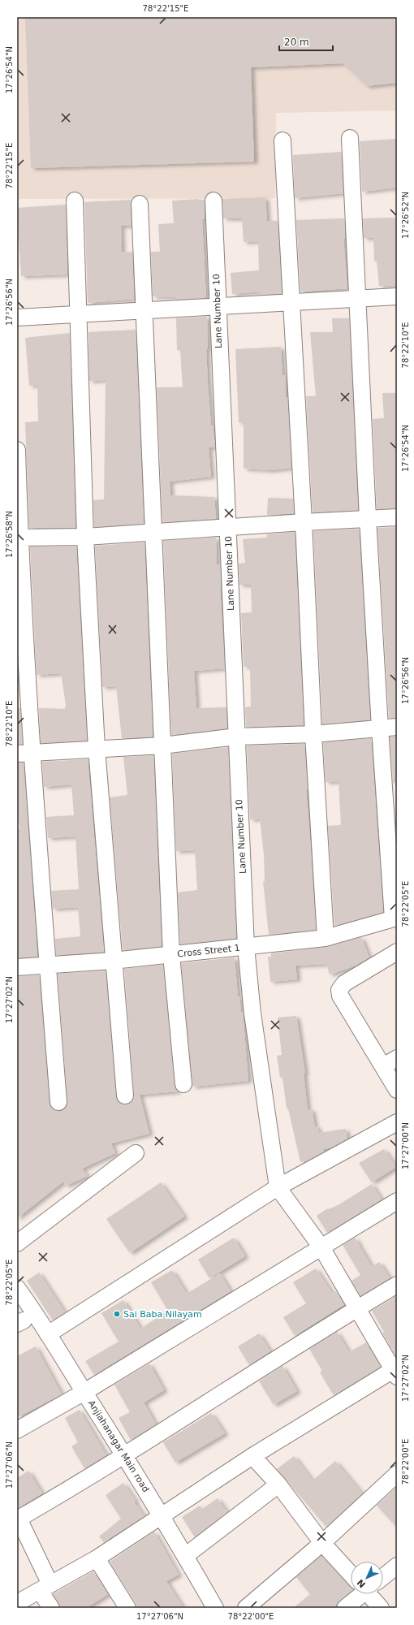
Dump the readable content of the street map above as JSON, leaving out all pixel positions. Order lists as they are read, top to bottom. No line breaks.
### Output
{"streets":{"street":["Lane Number 10","Cross Street 1","Anjiahanagar Main road"]},"crossings":[["Lane Number 10","Cross Street 1"]],"places":["Sai Baba Nilayam"],"scale_bar":"20 m","north":"bottom left","coordinates":["78°22'15\"E","17°26'54\"N","17°26'52\"N","17°26'56\"N","78°22'10\"E","17°26'58\"N","78°22'05\"E","17°27'02\"N","17°27'00\"N","78°22'00\"E","17°27'06\"N"]}
